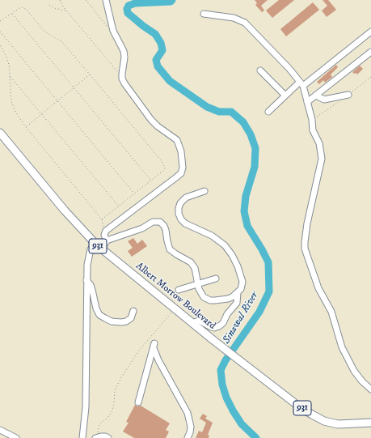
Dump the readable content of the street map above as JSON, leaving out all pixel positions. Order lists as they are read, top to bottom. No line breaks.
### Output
{"streets":{"main road":["931","Albert Morrow Boulevard"]},"water":["Sinawal River"]}
